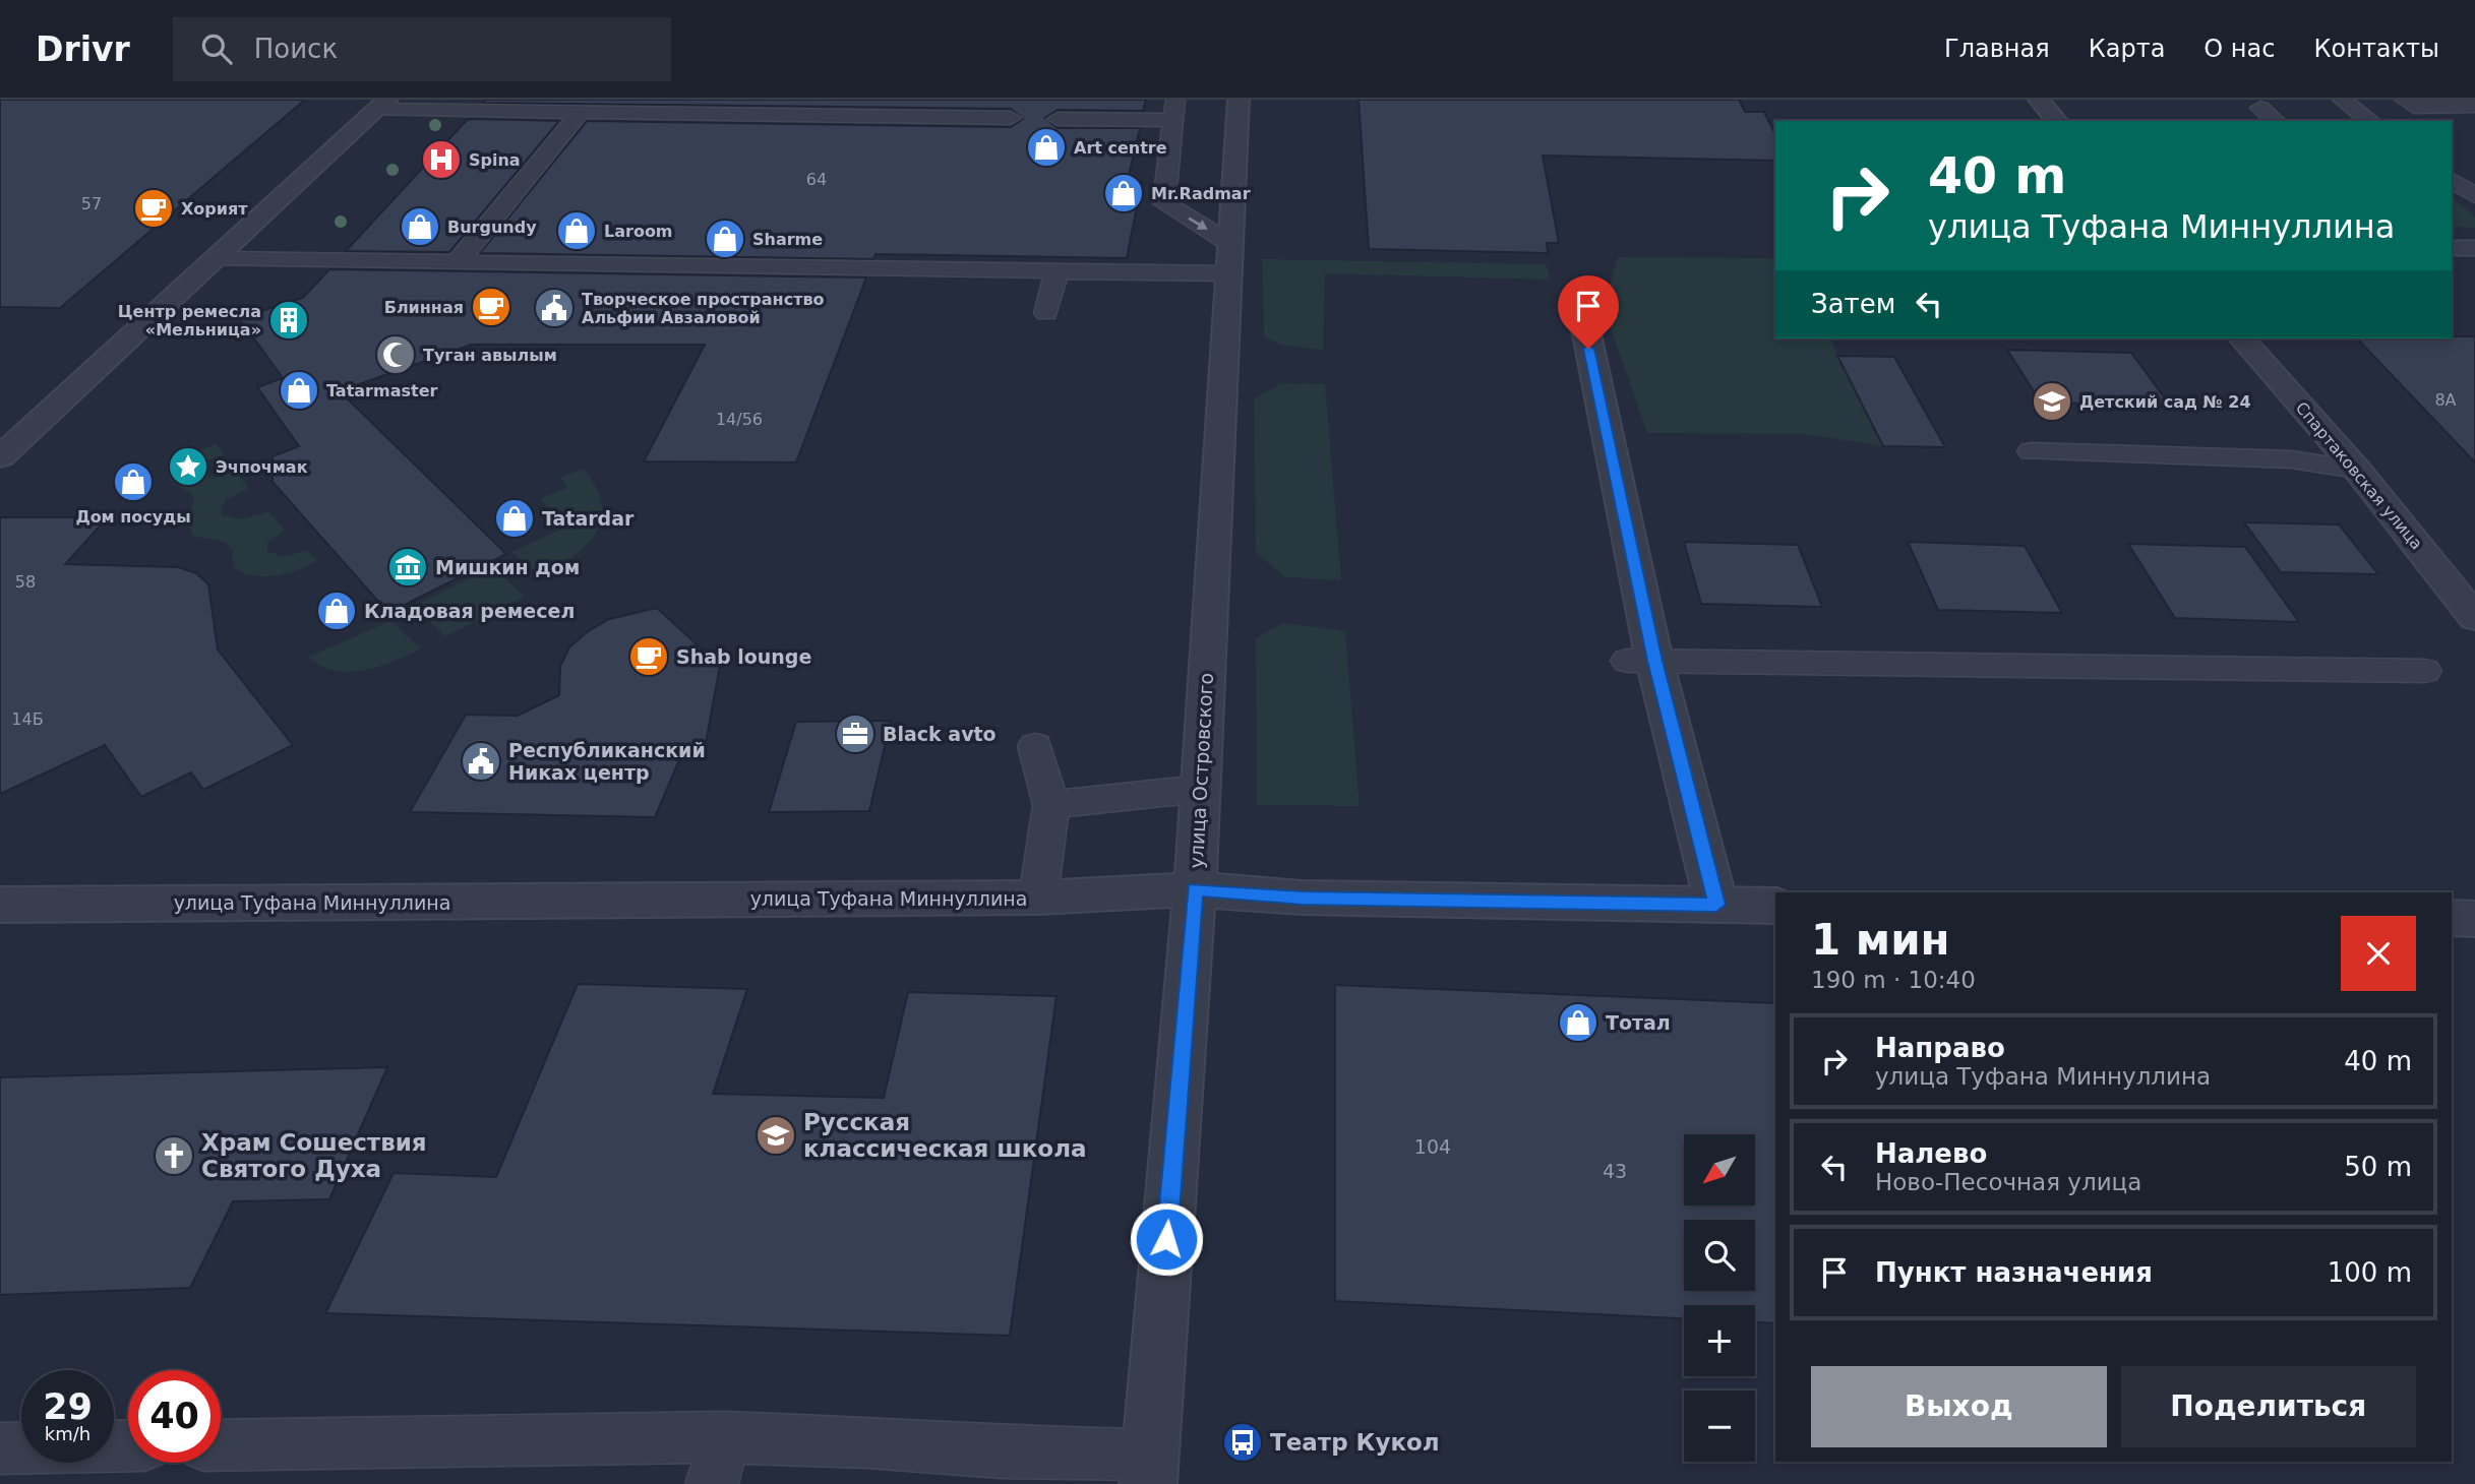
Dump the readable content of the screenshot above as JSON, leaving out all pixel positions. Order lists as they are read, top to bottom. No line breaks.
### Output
{"streets":{"street":["Спартаковская улица","улица Островского","улица Туфана Миннуллина"]},"crossings":[["улица Островского","улица Туфана Миннуллина"]],"places":{"shop":["Art centre","Mr.Radmar","Burgundy","Laroom","Sharme","Tatarmaster","Дом посуды","Tatardar","Кладовая ремесел","Тотал"],"hospital":["Spina"],"cafe":["Хорият","Блинная","Shab lounge"],"public building":["Творческое пространство Альфии Авзаловой","Республиканский Никах центр"],"building":["Центр ремесла «Мельница»"],"mosque":["Туган авылым"],"school or university":["Детский сад № 24","Русская классическая школа"],"place":["Эчпочмак"],"museum":["Мишкин дом"],"office":["Black avto"],"church":["Храм Сошествия Святого Духа"],"bus stop":["Театр Кукол"]},"house_numbers":["64","57","8А","14/56","58","14Б","104","43"],"north":"bottom left","page":{"header":"Drivr","search":"Поиск","nav":["Главная","Карта","О нас","Контакты"],"turn":["40 m","улица Туфана Миннуллина"],"then":"Затем","heading":["1 мин","190 m · 10:40"],"list":[{"name":"Направо","note":"улица Туфана Миннуллина","value":"40 m"},{"name":"Налево","note":"Ново-Песочная улица","value":"50 m"},{"name":"Пункт назначения","value":"100 m"}],"map_buttons":["+","−"],"buttons":["Выход","Поделиться"],"speed":"29 km/h","limit":"40"}}
